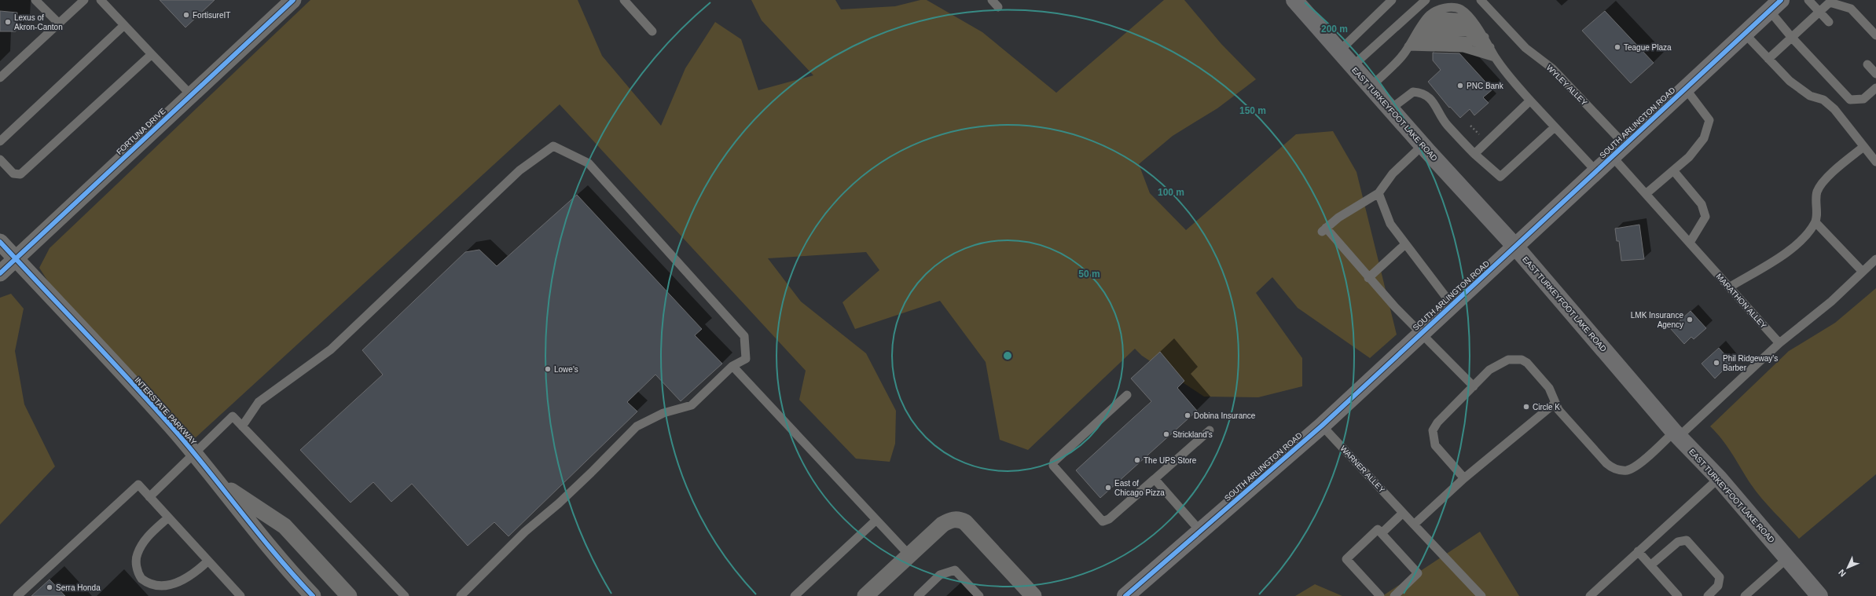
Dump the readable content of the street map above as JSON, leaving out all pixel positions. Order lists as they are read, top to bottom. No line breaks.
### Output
{"streets":{"main road":["EAST TURKEYFOOT LAKE ROAD","SOUTH ARLINGTON ROAD"],"street":["FORTUNA DRIVE","INTERSTATE PARKWAY"],"lane":["WYLEY ALLEY","MARATHON ALLEY","WARNER ALLEY"]},"crossings":[["WYLEY ALLEY","SOUTH ARLINGTON ROAD"],["WYLEY ALLEY","MARATHON ALLEY"],["EAST TURKEYFOOT LAKE ROAD","SOUTH ARLINGTON ROAD"],["SOUTH ARLINGTON ROAD","MARATHON ALLEY"],["SOUTH ARLINGTON ROAD","WARNER ALLEY"],["FORTUNA DRIVE","INTERSTATE PARKWAY"]],"places":["FortisureIT","Lexus of Akron-Canton","Teague Plaza","PNC Bank","LMK Insurance Agency","Phil Ridgeway's Barber","Lowe's","Circle K","Dobina Insurance","Strickland's","The UPS Store","East of Chicago Pizza","Serra Honda"],"north":"bottom left","rings":["200 m","150 m","100 m","50 m"]}
